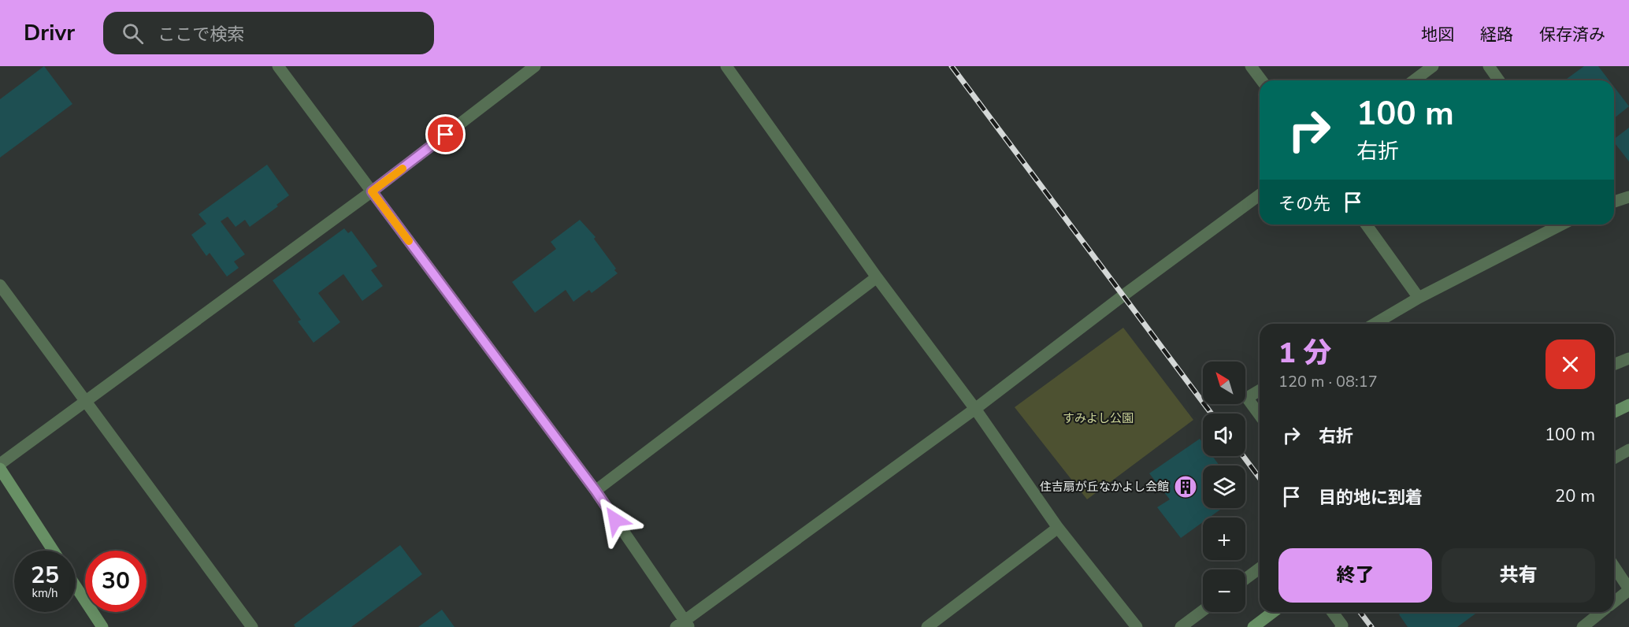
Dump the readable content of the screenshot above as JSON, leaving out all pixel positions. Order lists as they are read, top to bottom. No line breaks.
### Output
{"parks":["すみよし公園"],"places":{"building":["住吉扇が丘なかよし会館"]},"north":"top left","page":{"header":"Drivr","search":"ここで検索","nav":["地図","経路","保存済み"],"turn":["100 m","右折"],"then":"その先","heading":["1 分","120 m · 08:17"],"map_buttons":["+","−"],"list":[{"name":"右折","value":"100 m"},{"name":"目的地に到着","value":"20 m"}],"buttons":["終了","共有"],"speed":"25 km/h","limit":"30"}}
